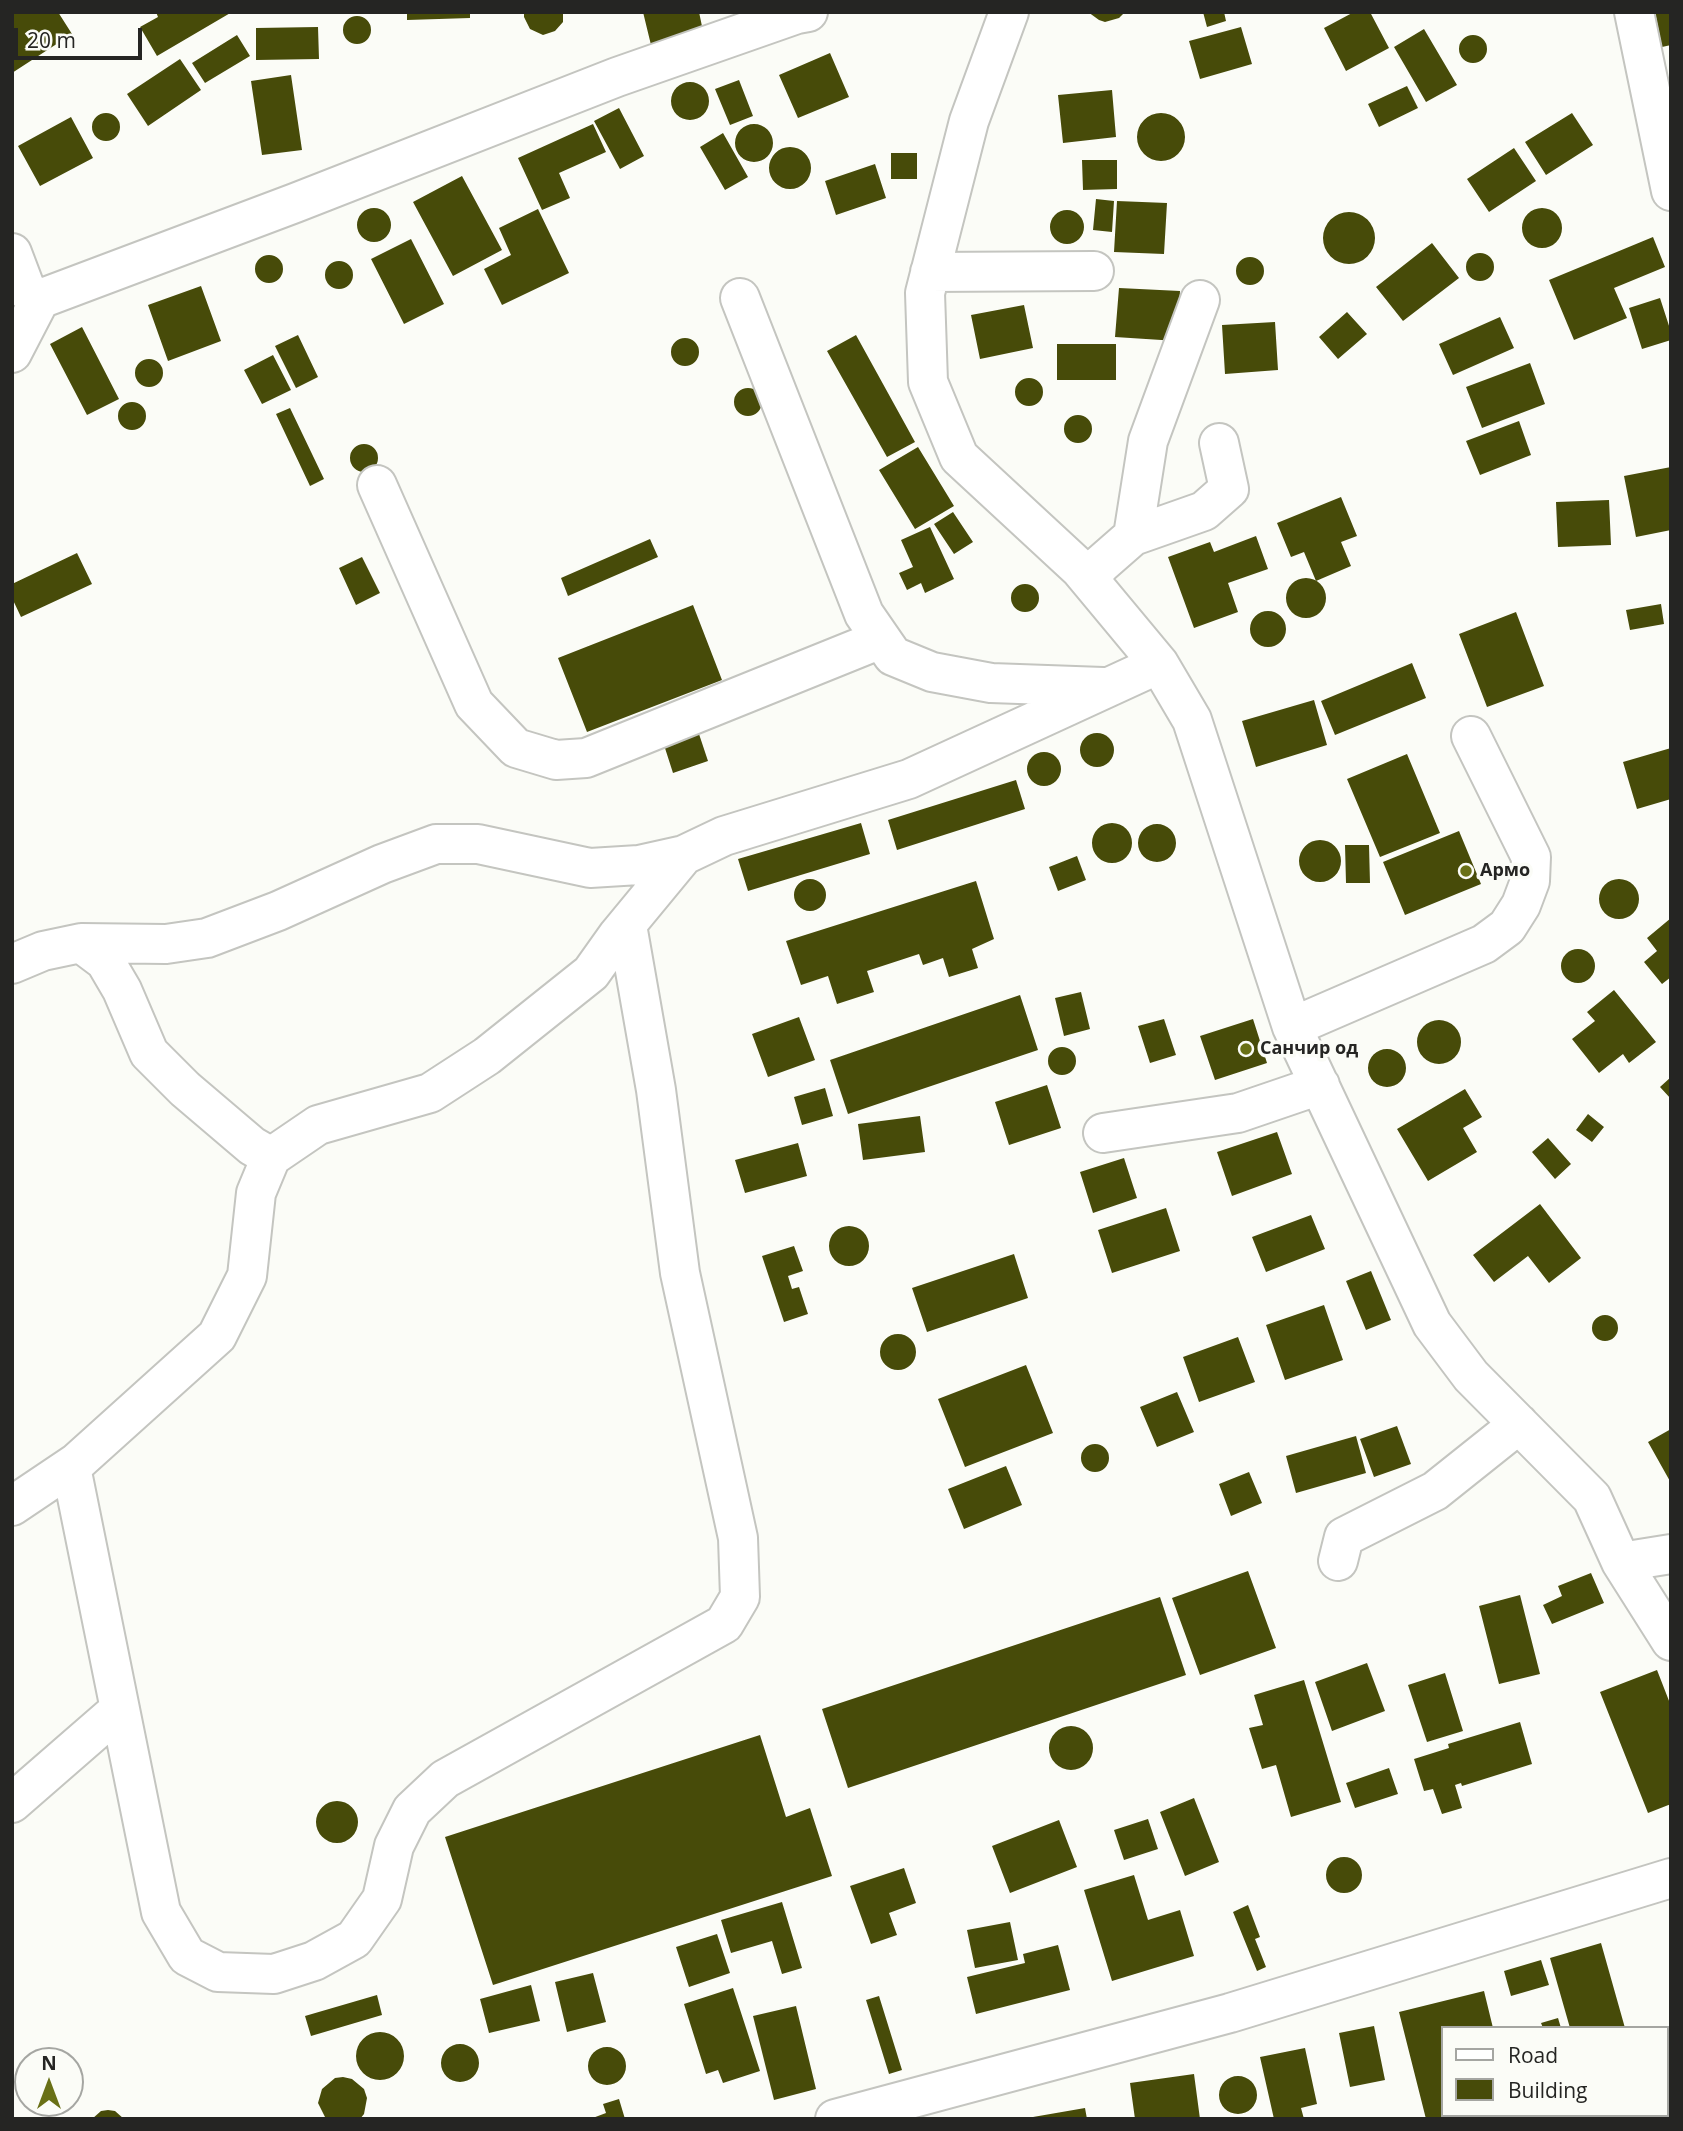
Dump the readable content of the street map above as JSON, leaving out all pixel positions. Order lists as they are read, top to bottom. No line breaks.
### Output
{"places":["Армо","Санчир од"],"legend":["Road","Building"],"scale_bar":"20 m","north":"top"}
